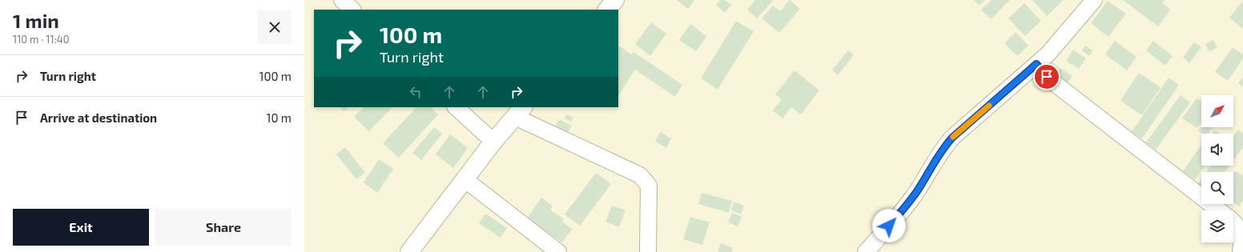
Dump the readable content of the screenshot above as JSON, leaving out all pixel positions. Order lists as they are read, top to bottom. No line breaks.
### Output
{"north":"top right","page":{"heading":["1 min","110 m · 11:40"],"turn":["100 m","Turn right"],"list":[{"name":"Turn right","value":"100 m"},{"name":"Arrive at destination","value":"10 m"}],"buttons":["Exit","Share"]}}
